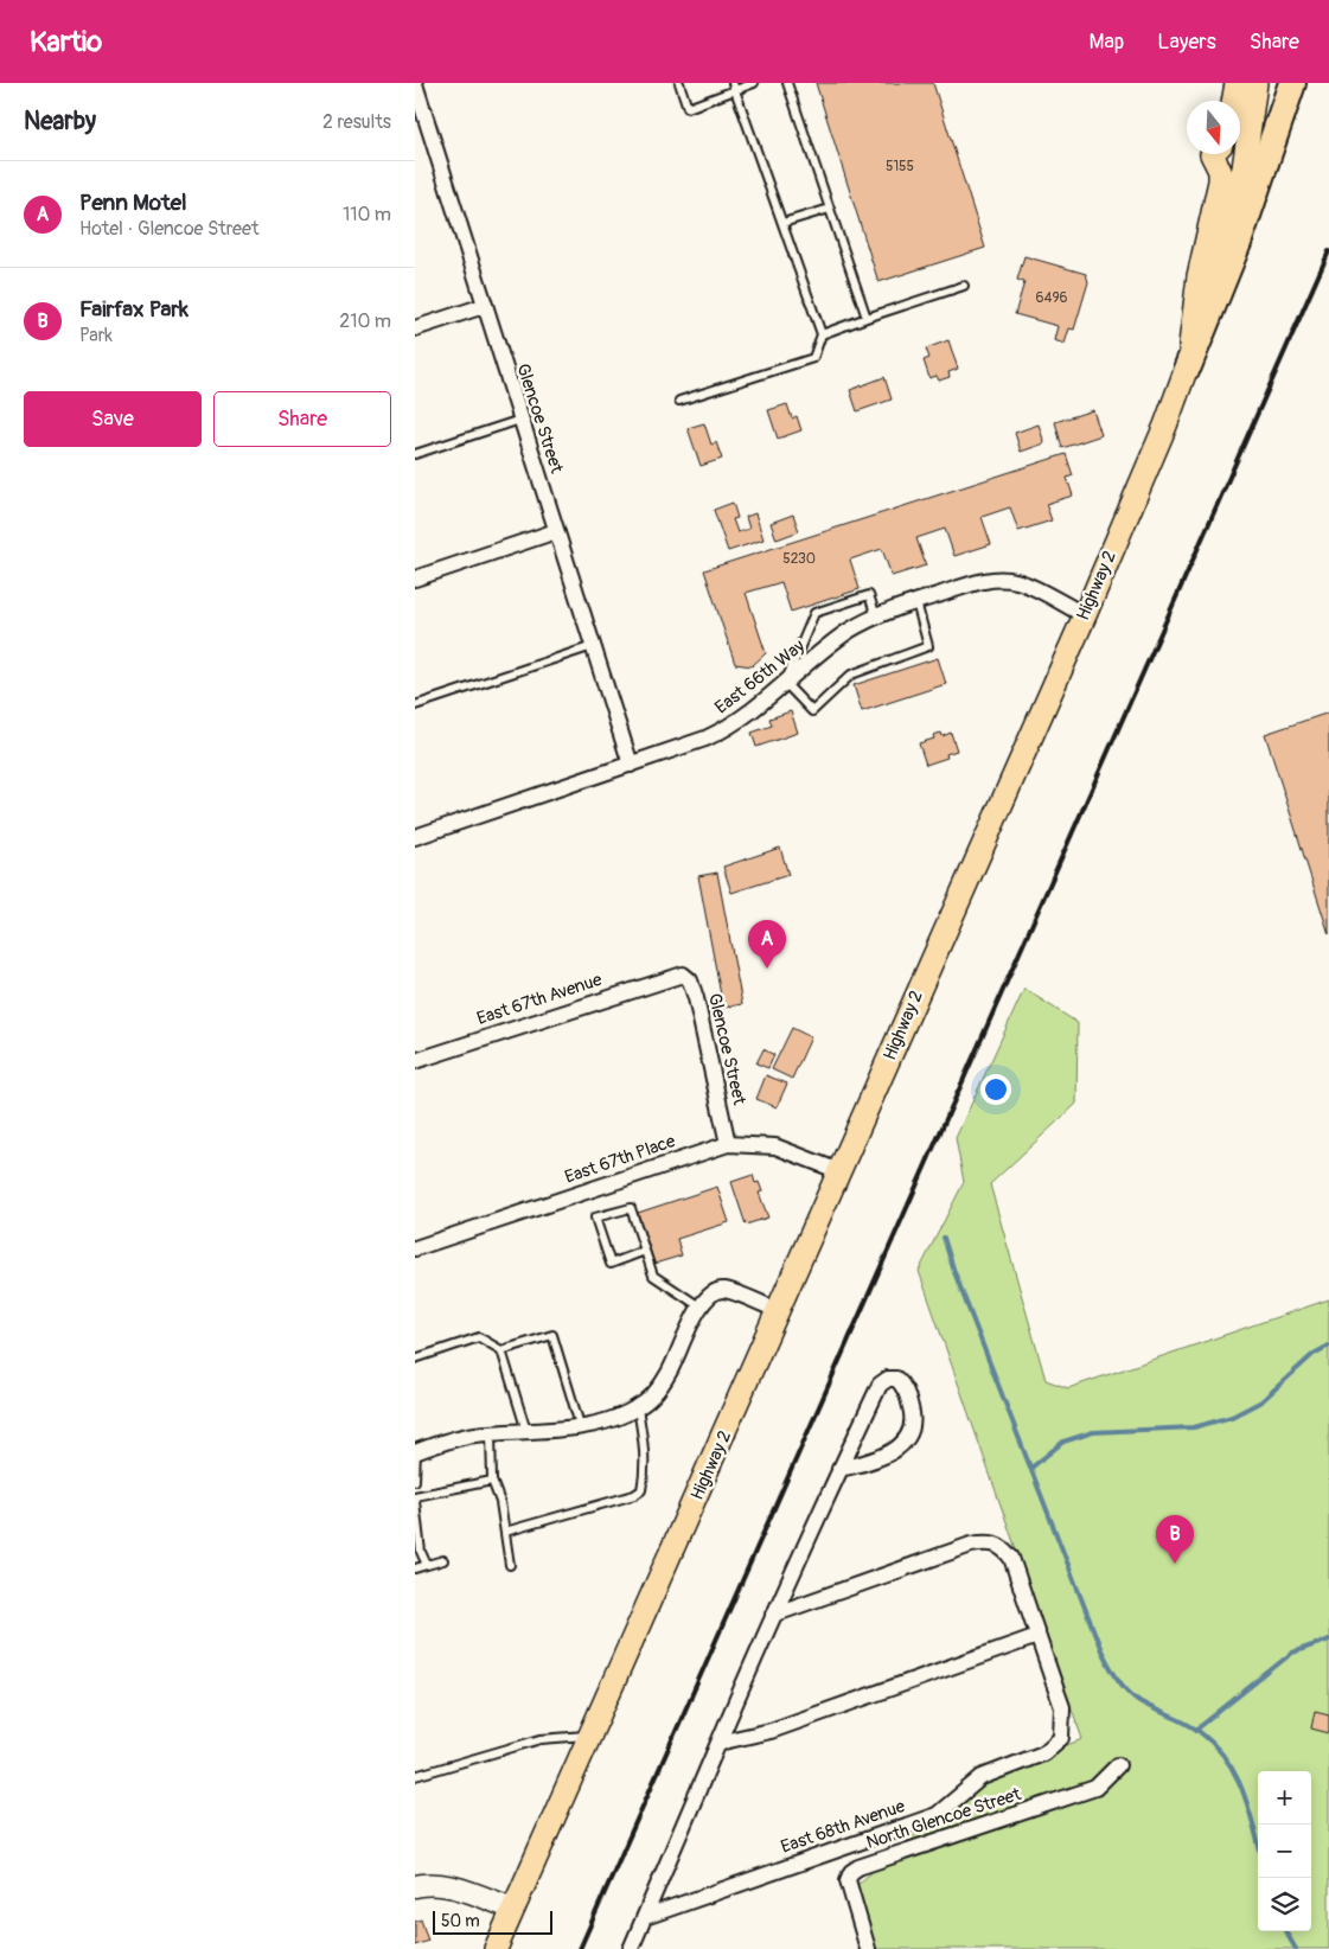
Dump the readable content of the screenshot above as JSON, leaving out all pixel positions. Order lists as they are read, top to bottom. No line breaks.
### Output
{"streets":{"main road":["Highway 2"],"street":["Glencoe Street","East 66th Way","East 67th Avenue","East 67th Place","North Glencoe Street","East 68th Avenue"]},"crossings":[["Glencoe Street","East 66th Way"],["Glencoe Street","East 67th Avenue"],["Glencoe Street","East 67th Place"],["Highway 2","East 66th Way"],["Highway 2","East 67th Place"]],"house_numbers":["5155","6496","5230"],"scale_bar":"50 m","north":"bottom","page":{"header":"Kartio","nav":["Map","Layers","Share"],"heading":["Nearby","2 results"],"list":[{"mark":"A","name":"Penn Motel","note":"Hotel · Glencoe Street","value":"110 m"},{"mark":"B","name":"Fairfax Park","note":"Park","value":"210 m"}],"buttons":["Save","Share"],"pins":["A","B"],"map_buttons":["+","−"],"scale":"50 m"}}
